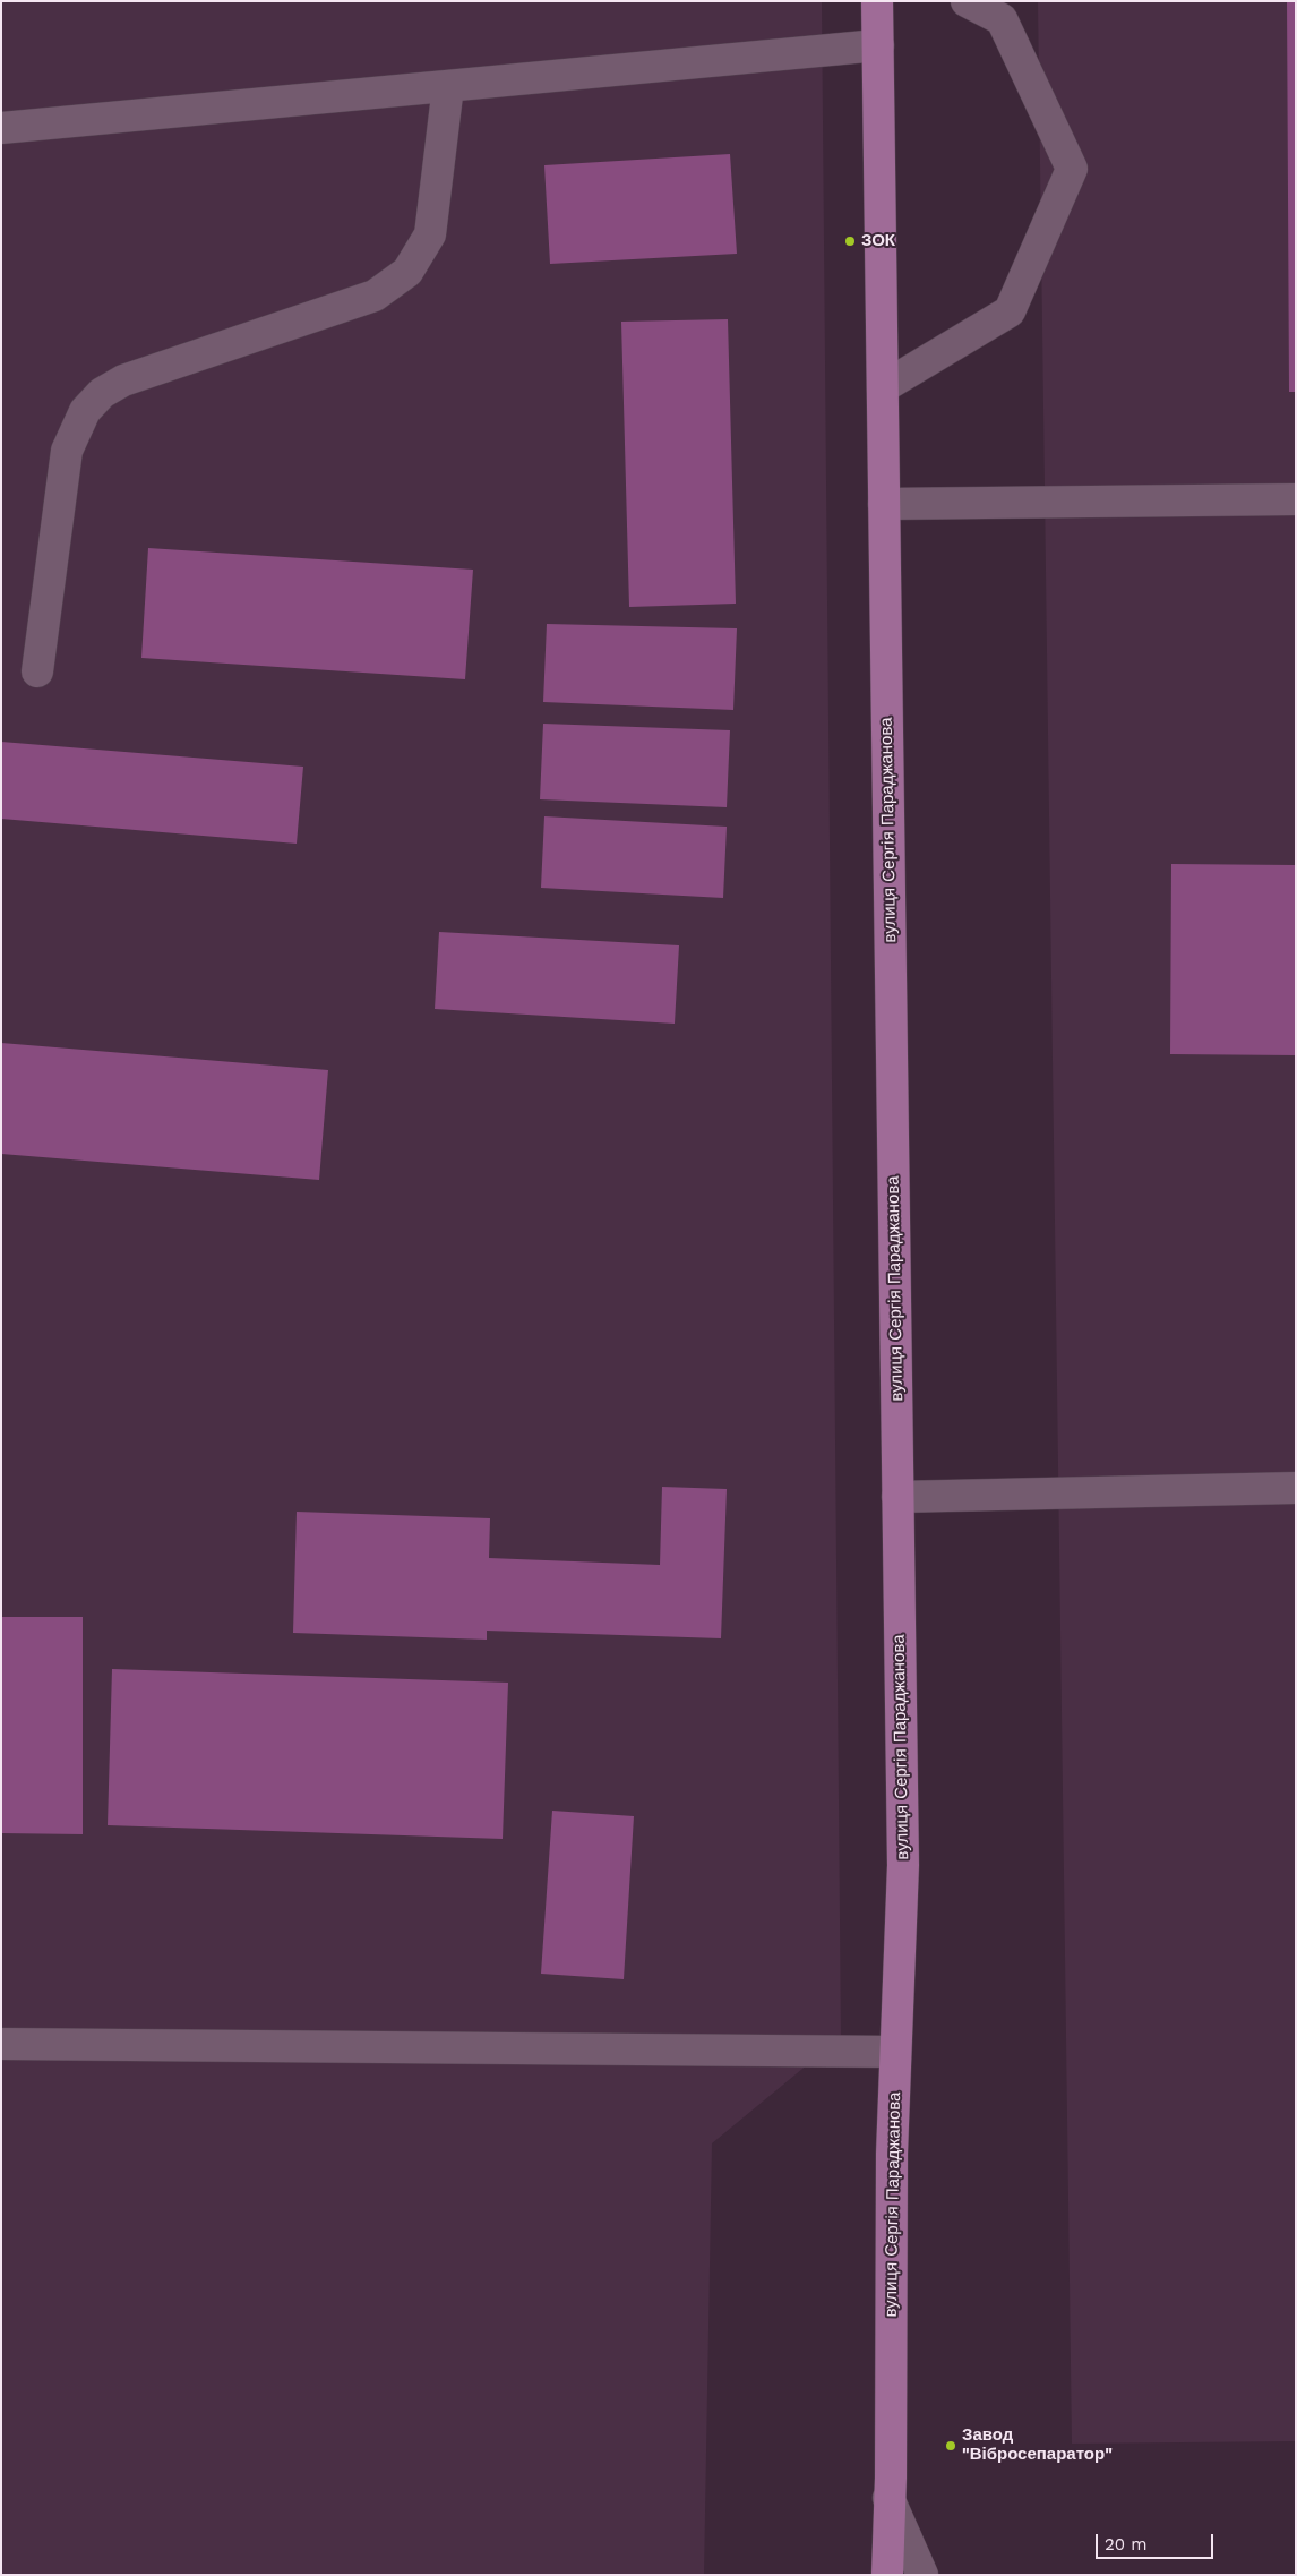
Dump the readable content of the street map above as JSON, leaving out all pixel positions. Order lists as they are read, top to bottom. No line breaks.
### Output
{"streets":{"main road":["вулиця Сергія Параджанова"]},"places":["ЗОК","Завод \"Вібросепаратор\""],"scale_bar":"20 m"}
